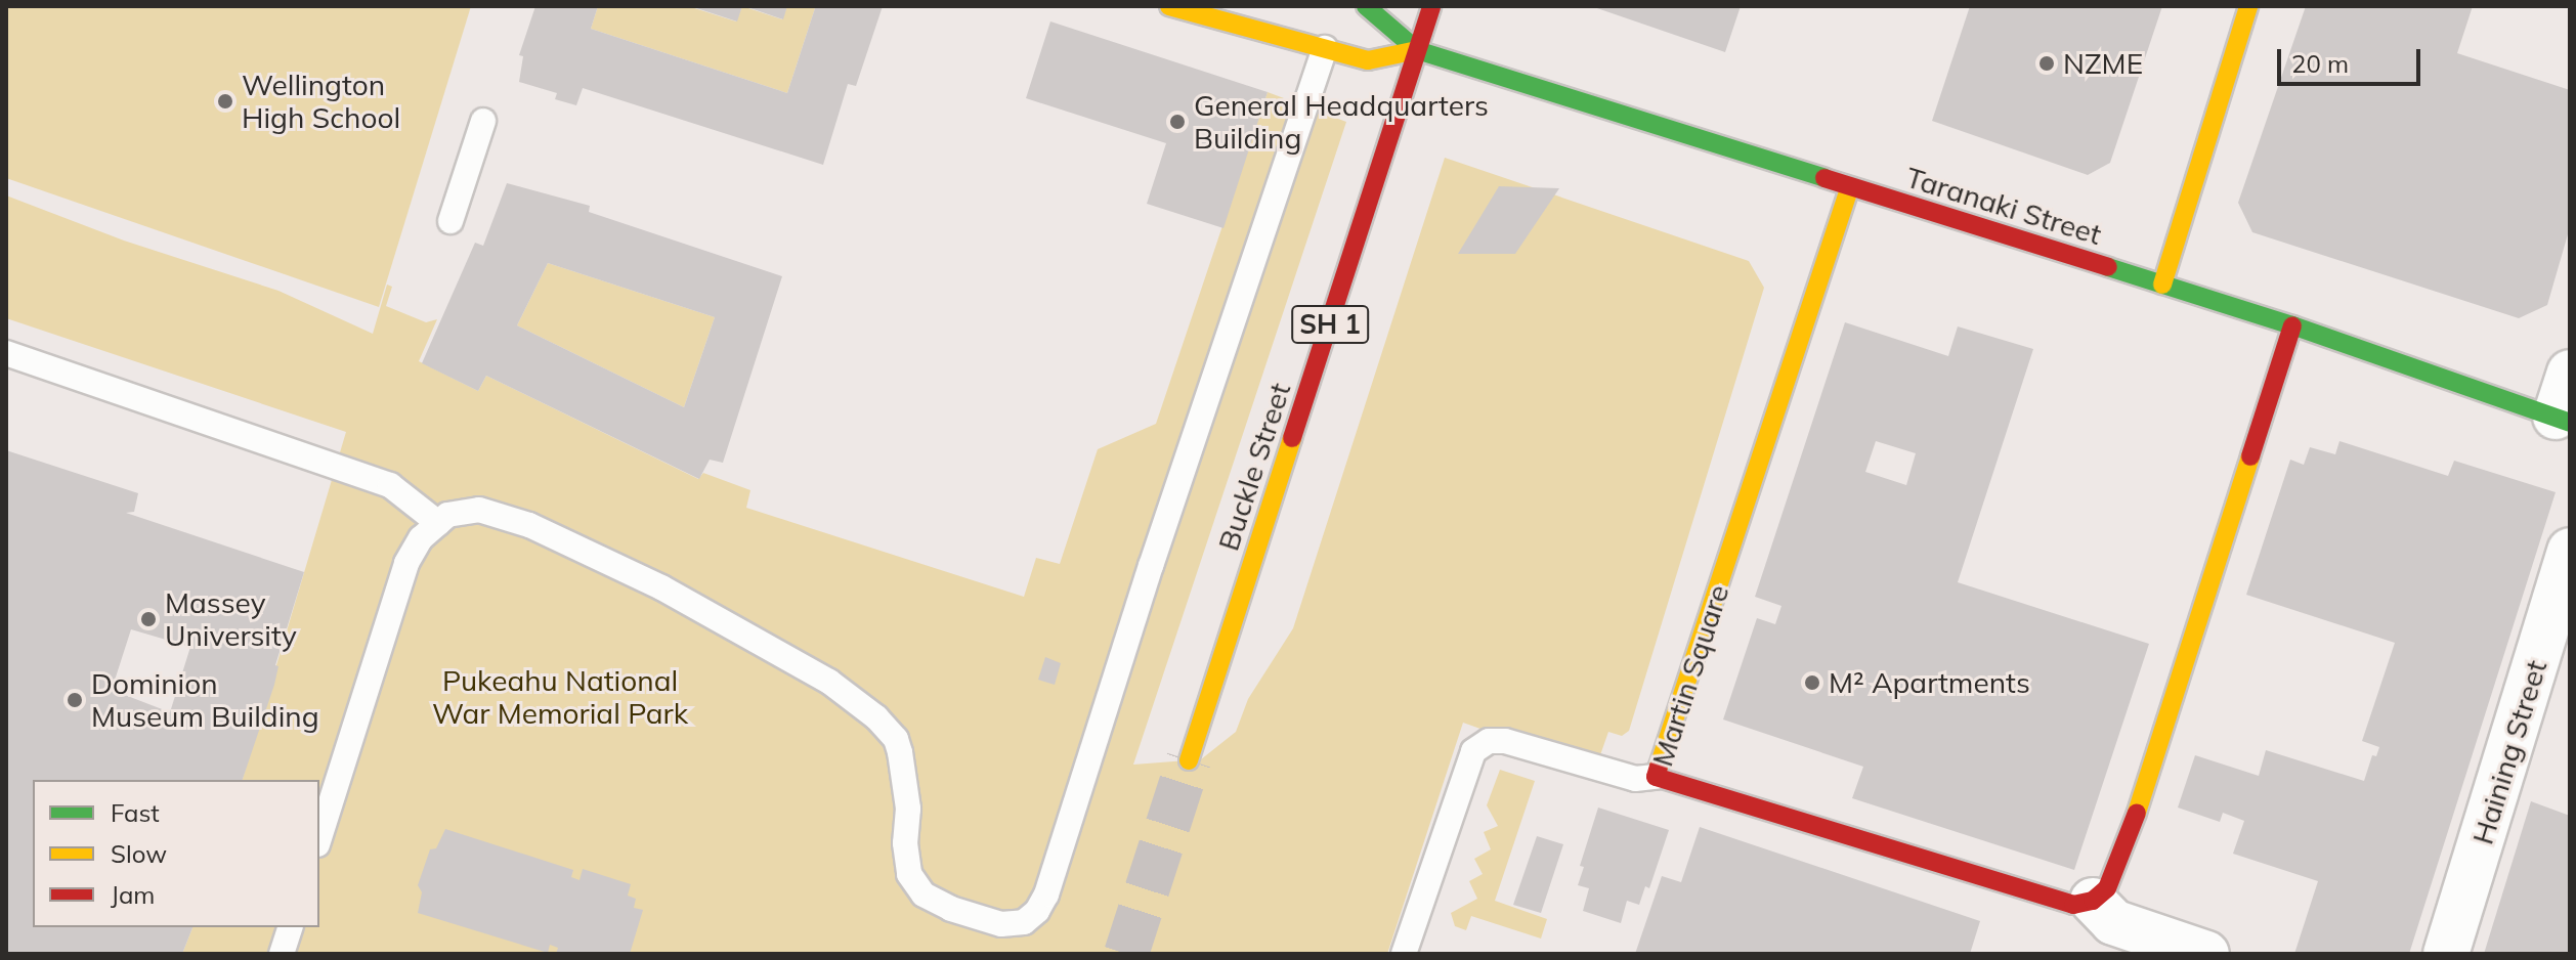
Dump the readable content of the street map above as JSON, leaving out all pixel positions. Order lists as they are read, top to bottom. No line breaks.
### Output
{"streets":{"main road":["Taranaki Street","SH 1","Buckle Street","Martin Square"],"street":["Haining Street"]},"crossings":[["Taranaki Street","SH 1"],["Taranaki Street","Buckle Street"],["Taranaki Street","Martin Square"],["SH 1","Buckle Street"]],"parks":["Pukeahu National War Memorial Park"],"places":["NZME","Wellington High School","General Headquarters Building","Massey University","M² Apartments","Dominion Museum Building"],"legend":["Fast","Slow","Jam"],"scale_bar":"20 m"}
